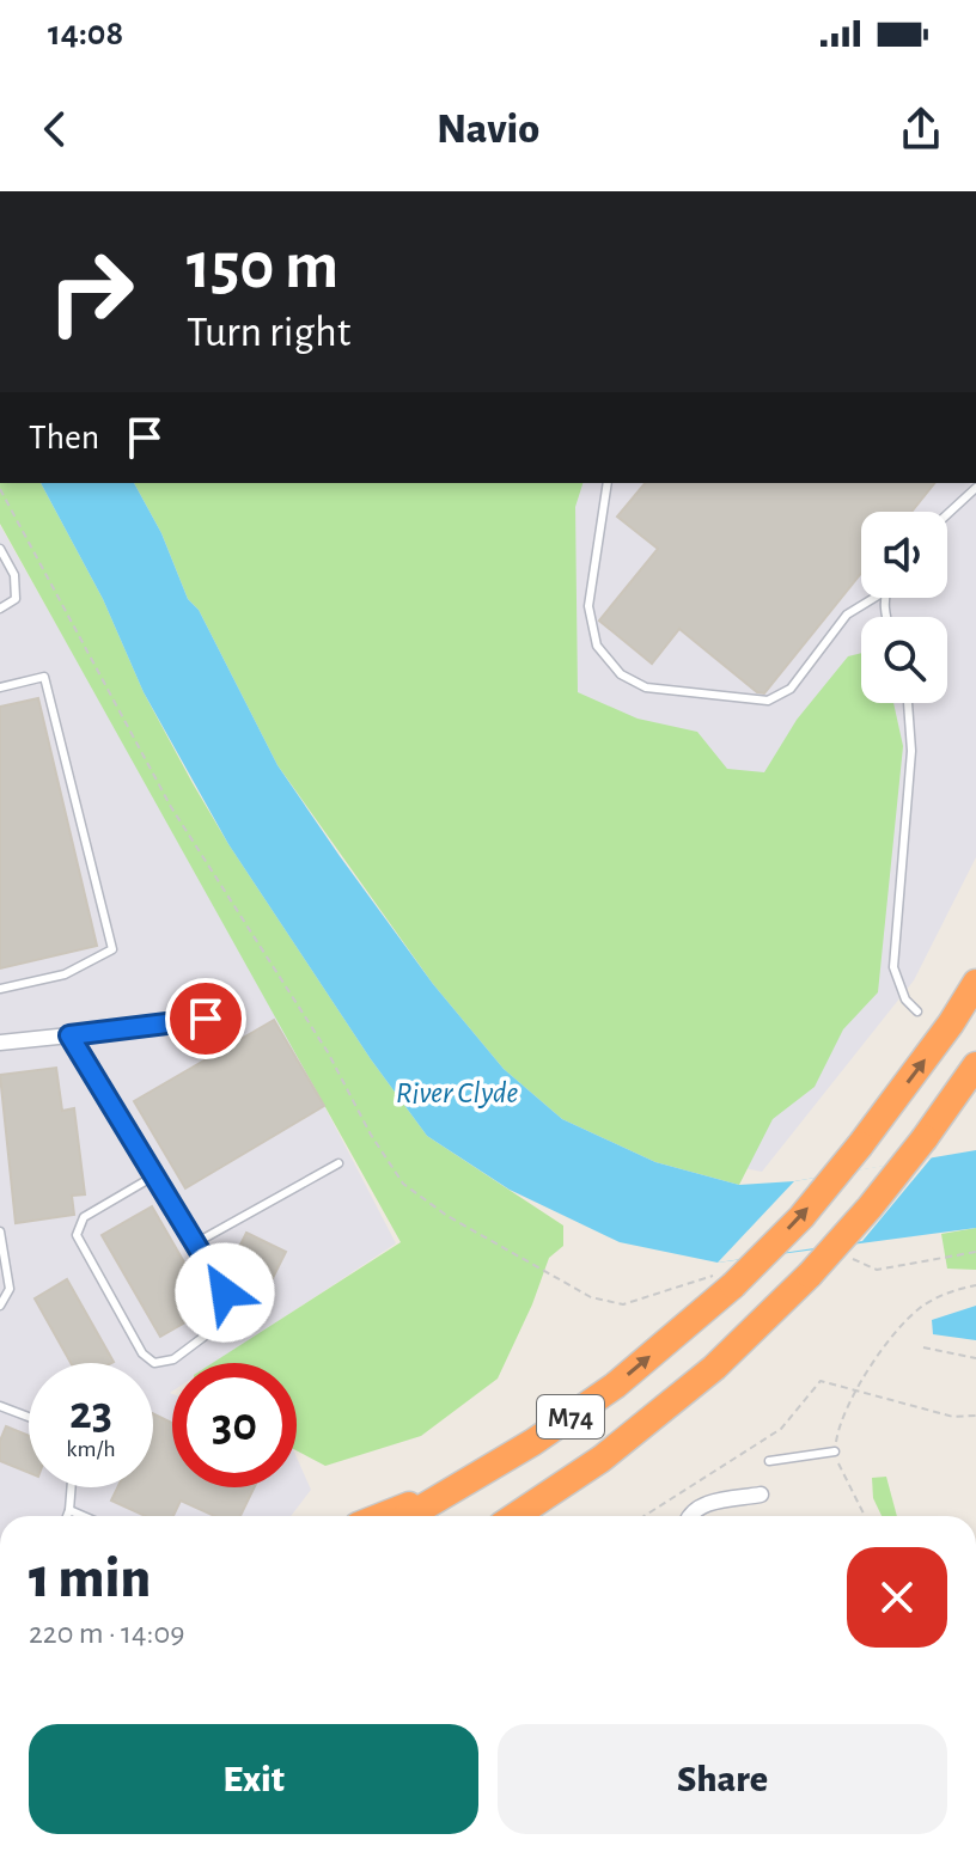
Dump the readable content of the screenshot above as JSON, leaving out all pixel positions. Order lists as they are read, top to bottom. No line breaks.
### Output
{"streets":{"highway":["M74"]},"water":["River Clyde"],"page":{"status":"14:08","header":"Navio","turn":["150 m","Turn right"],"then":"Then","speed":"23 km/h","limit":"30","heading":["1 min","220 m · 14:09"],"buttons":["Exit","Share"]}}
